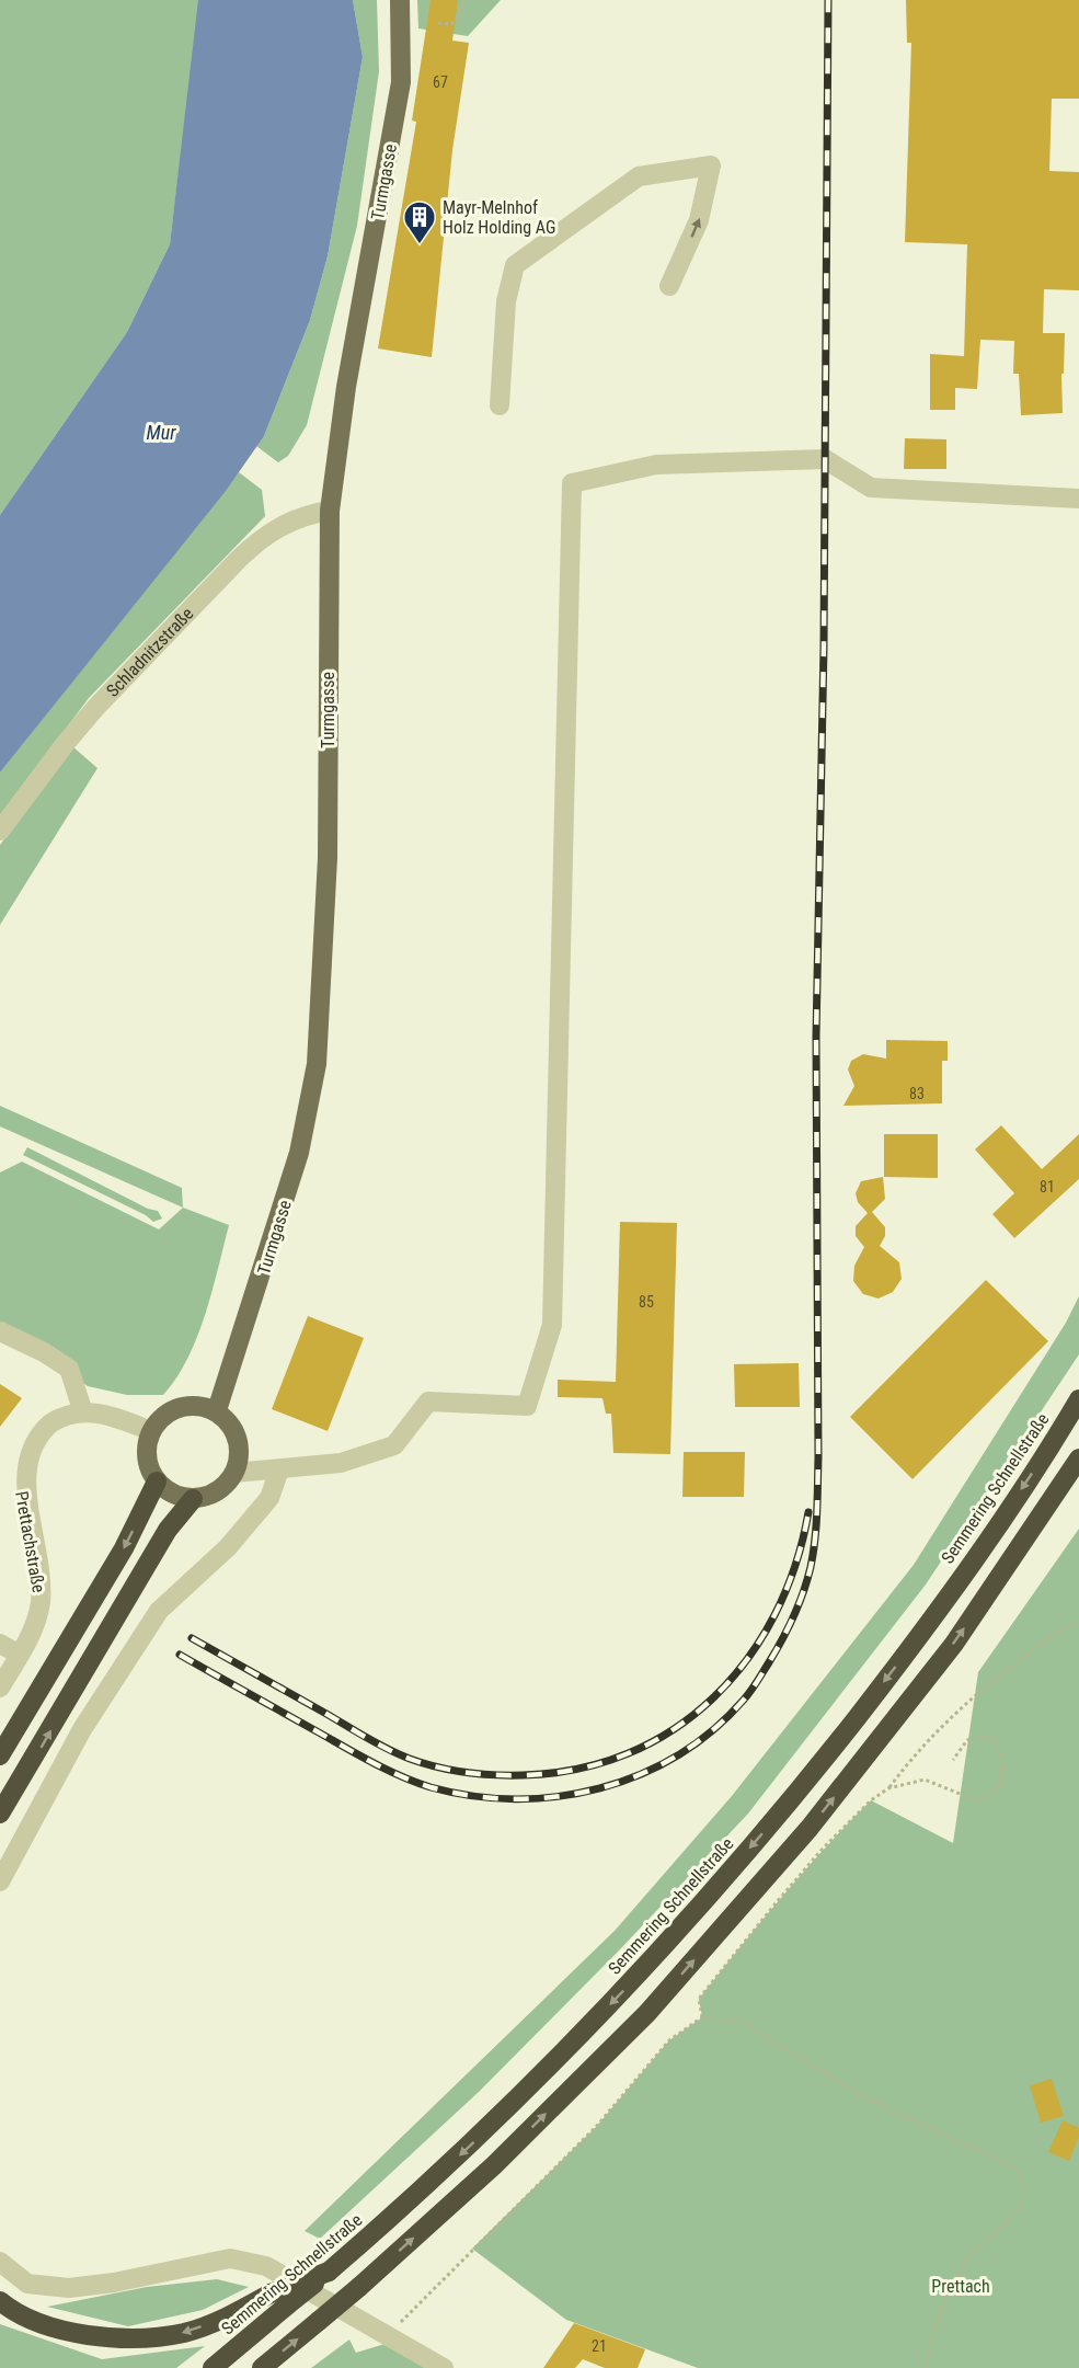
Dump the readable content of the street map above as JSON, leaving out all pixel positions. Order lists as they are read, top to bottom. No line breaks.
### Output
{"streets":{"highway":["Semmering Schnellstraße"],"main road":["Turmgasse"],"street":["Schladnitzstraße","Prettachstraße"]},"crossings":[["Turmgasse","Schladnitzstraße"],["Turmgasse","Prettachstraße"]],"water":["Mur"],"parks":["Prettach"],"places":{"building":["Mayr-Melnhof Holz Holding AG"]},"house_numbers":["67","83","81","85","21"]}
